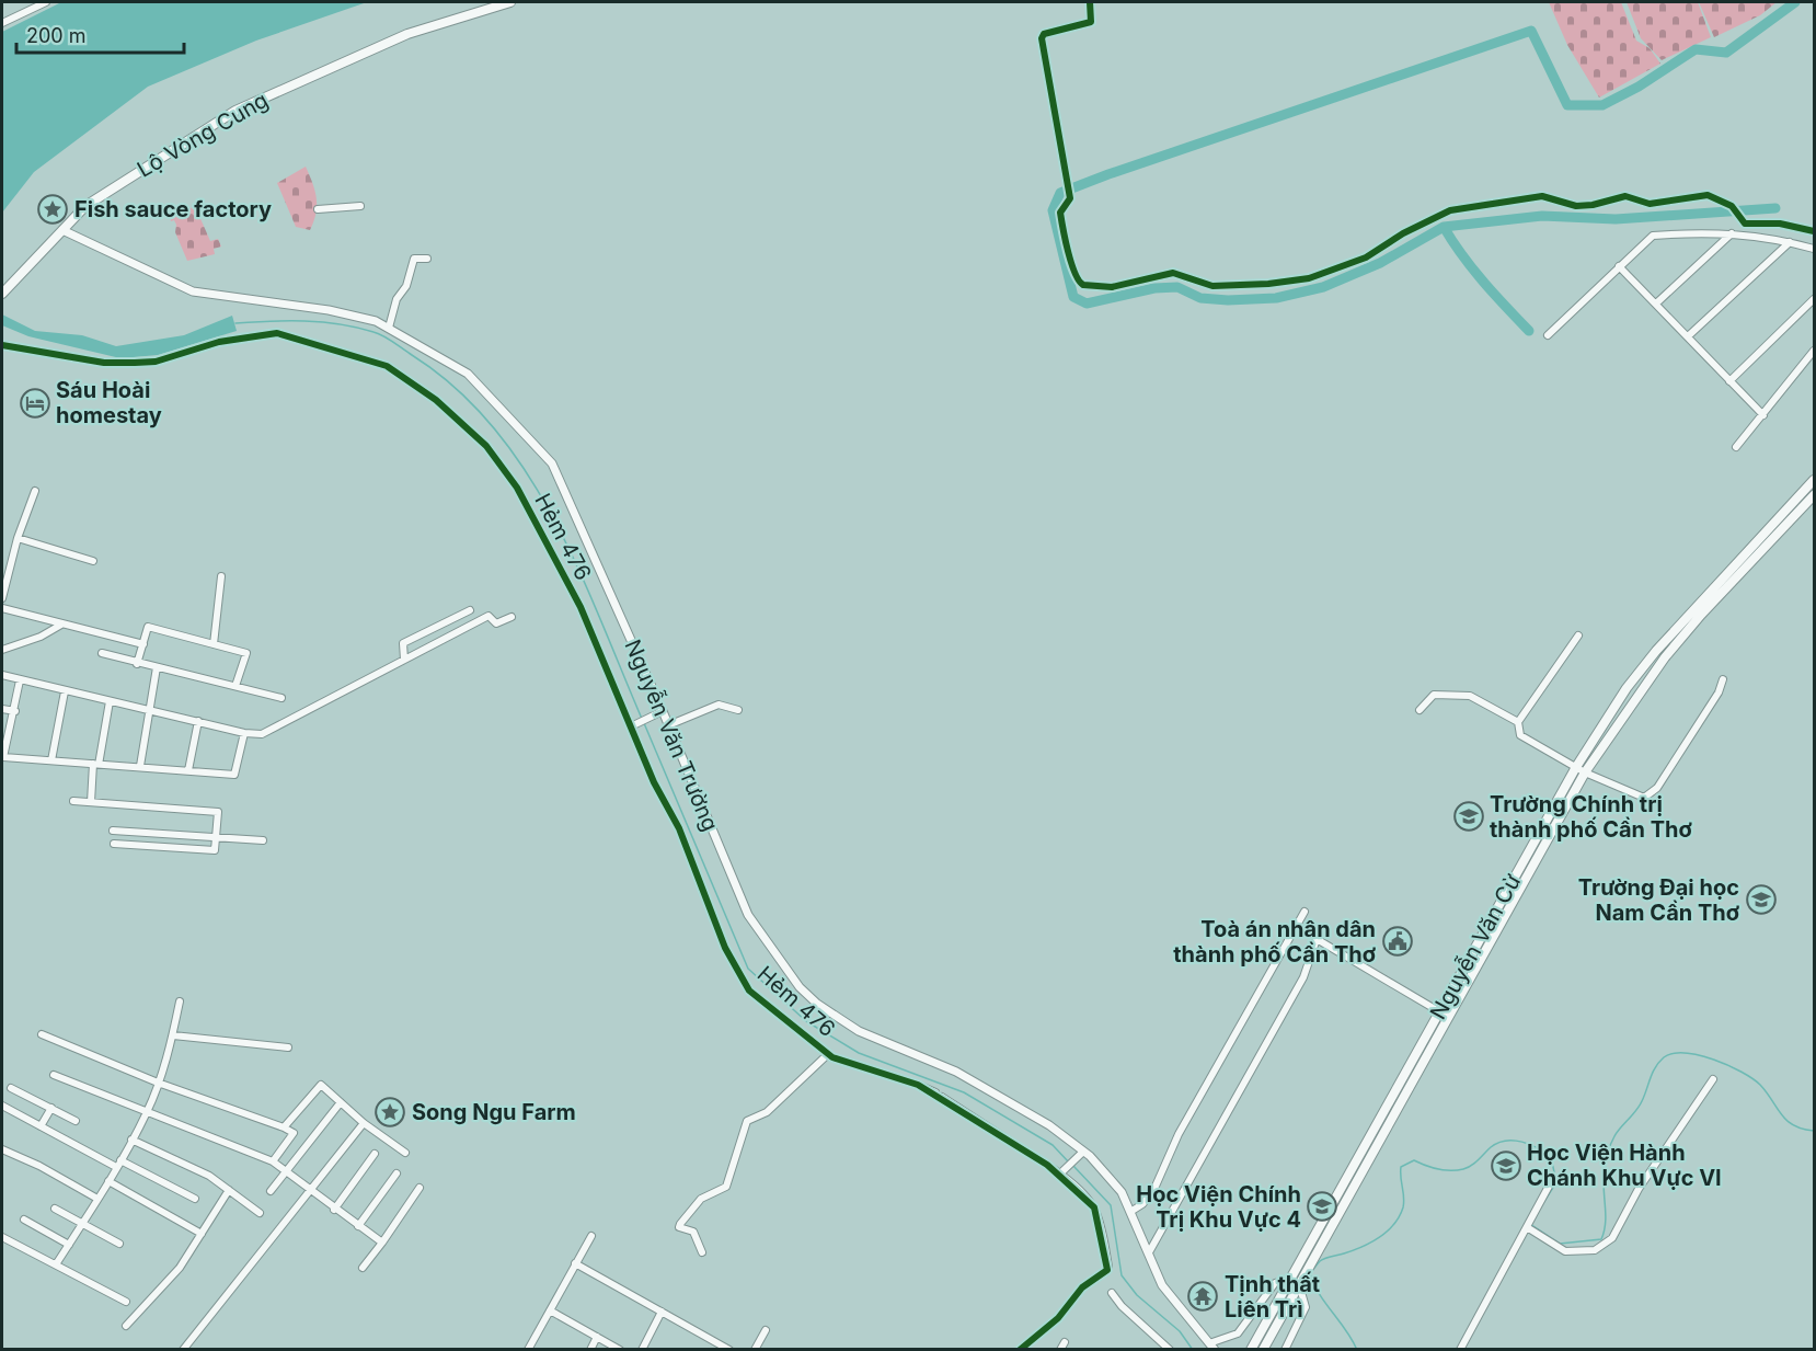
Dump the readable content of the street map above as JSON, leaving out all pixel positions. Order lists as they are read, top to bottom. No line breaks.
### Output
{"streets":{"main road":["Lộ Vòng Cung","Nguyễn Văn Cừ"],"street":["Hẻm 476","Nguyễn Văn Trường"]},"crossings":[["Lộ Vòng Cung","Nguyễn Văn Trường"]],"places":{"place":["Fish sauce factory","Song Ngu Farm"],"hotel":["Sáu Hoài homestay"],"school or university":["Trường Chính trị thành phố Cần Thơ","Trường Đại học Nam Cần Thơ","Học Viện Hành Chánh Khu Vực VI","Học Viện Chính Trị Khu Vực 4"],"public building":["Toà án nhân dân thành phố Cần Thơ"],"temple":["Tịnh thất Liên Trì"]},"scale_bar":"200 m"}
